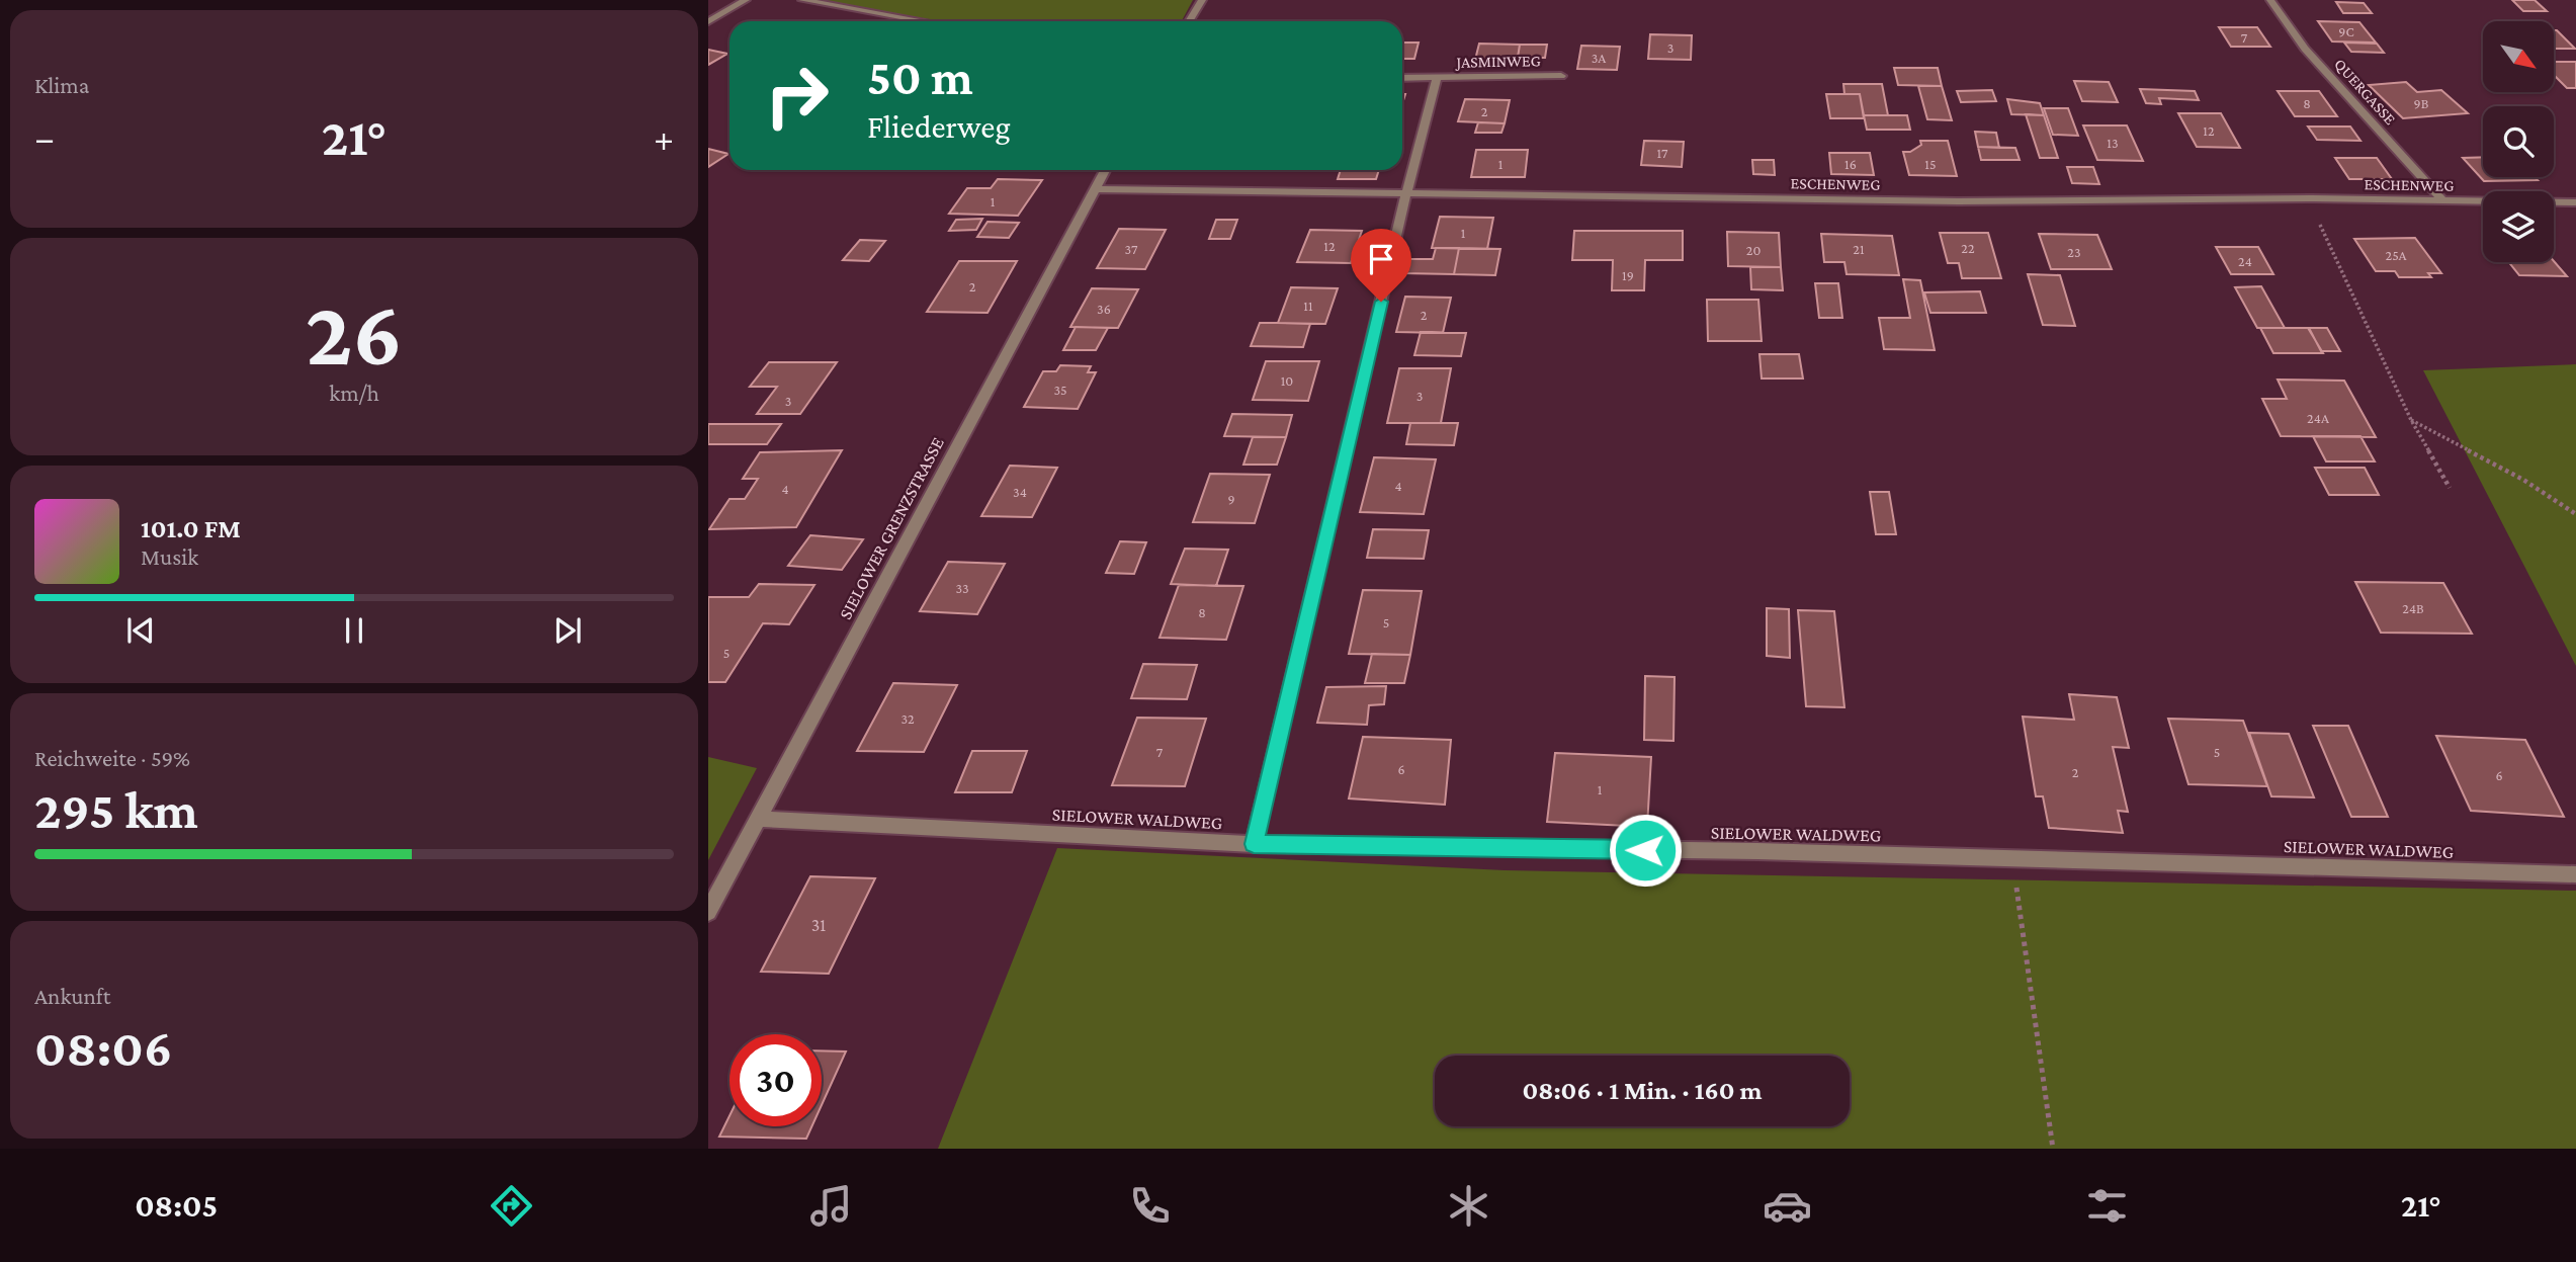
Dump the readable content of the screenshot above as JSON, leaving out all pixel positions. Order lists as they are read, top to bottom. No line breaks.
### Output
{"streets":{"street":["JASMINWEG","QUERGASSE","ESCHENWEG","SIELOWER GRENZSTRASSE","SIELOWER WALDWEG"]},"crossings":[["JASMINWEG","ESCHENWEG"],["JASMINWEG","SIELOWER WALDWEG"],["QUERGASSE","ESCHENWEG"],["ESCHENWEG","SIELOWER GRENZSTRASSE"],["SIELOWER GRENZSTRASSE","SIELOWER WALDWEG"]],"house_numbers":["9C","7","3","3A","8","9B","2","12","13","17","1","16","15","1","1","12","22","37","21","20","23","25A","24","19","2","11","36","2","10","35","3","3","24A","4","4","34","9","33","24B","8","5","5","32","7","5","6","2","6","1","31"],"north":"bottom right","page":{"tile":["Klima",["26","km/h"],["Reichweite · 59%","295 km"],["Ankunft","08:06"]],"turn":["50 m","Fliederweg"],"heat":["−","21°","+"],"song":["101.0 FM","Musik"],"limit":"30","trip":"08:06 · 1 Min. · 160 m","tabs":["08:05","21°"]}}
